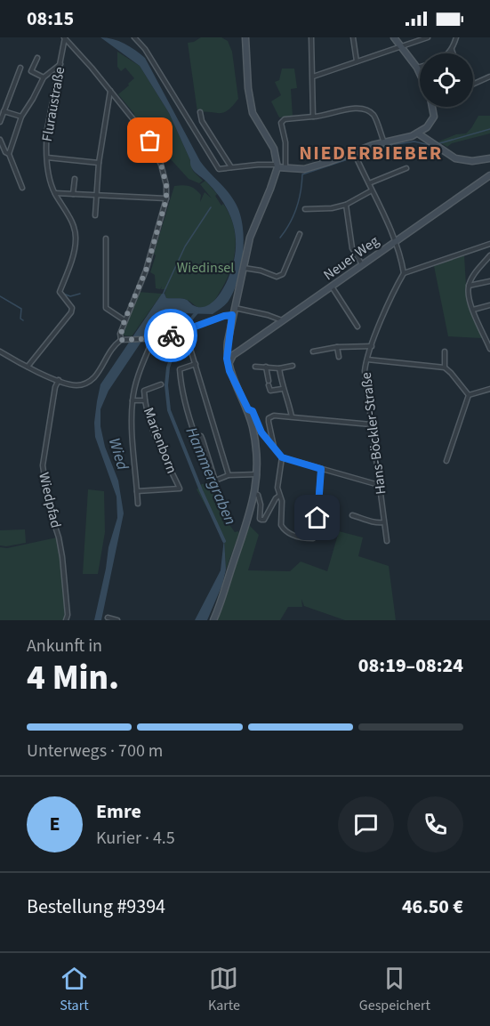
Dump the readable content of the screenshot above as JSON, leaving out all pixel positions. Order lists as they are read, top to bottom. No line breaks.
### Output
{"streets":{"street":["Fluraustraße","Neuer Weg","Hans-Böckler-Straße","Marienborn","Wiedpfad"]},"districts":["NIEDERBIEBER"],"water":["Wied","Hammergraben"],"parks":["Wiedinsel"],"page":{"status":"08:15","heading":["4 Min.","Ankunft in","08:19–08:24"],"panel":["Emre","Kurier · 4.5","Bestellung #9394","46.50 €"],"bar":"Unterwegs · 700 m","round":"E","tabs":["Start","Karte","Gespeichert"]}}
